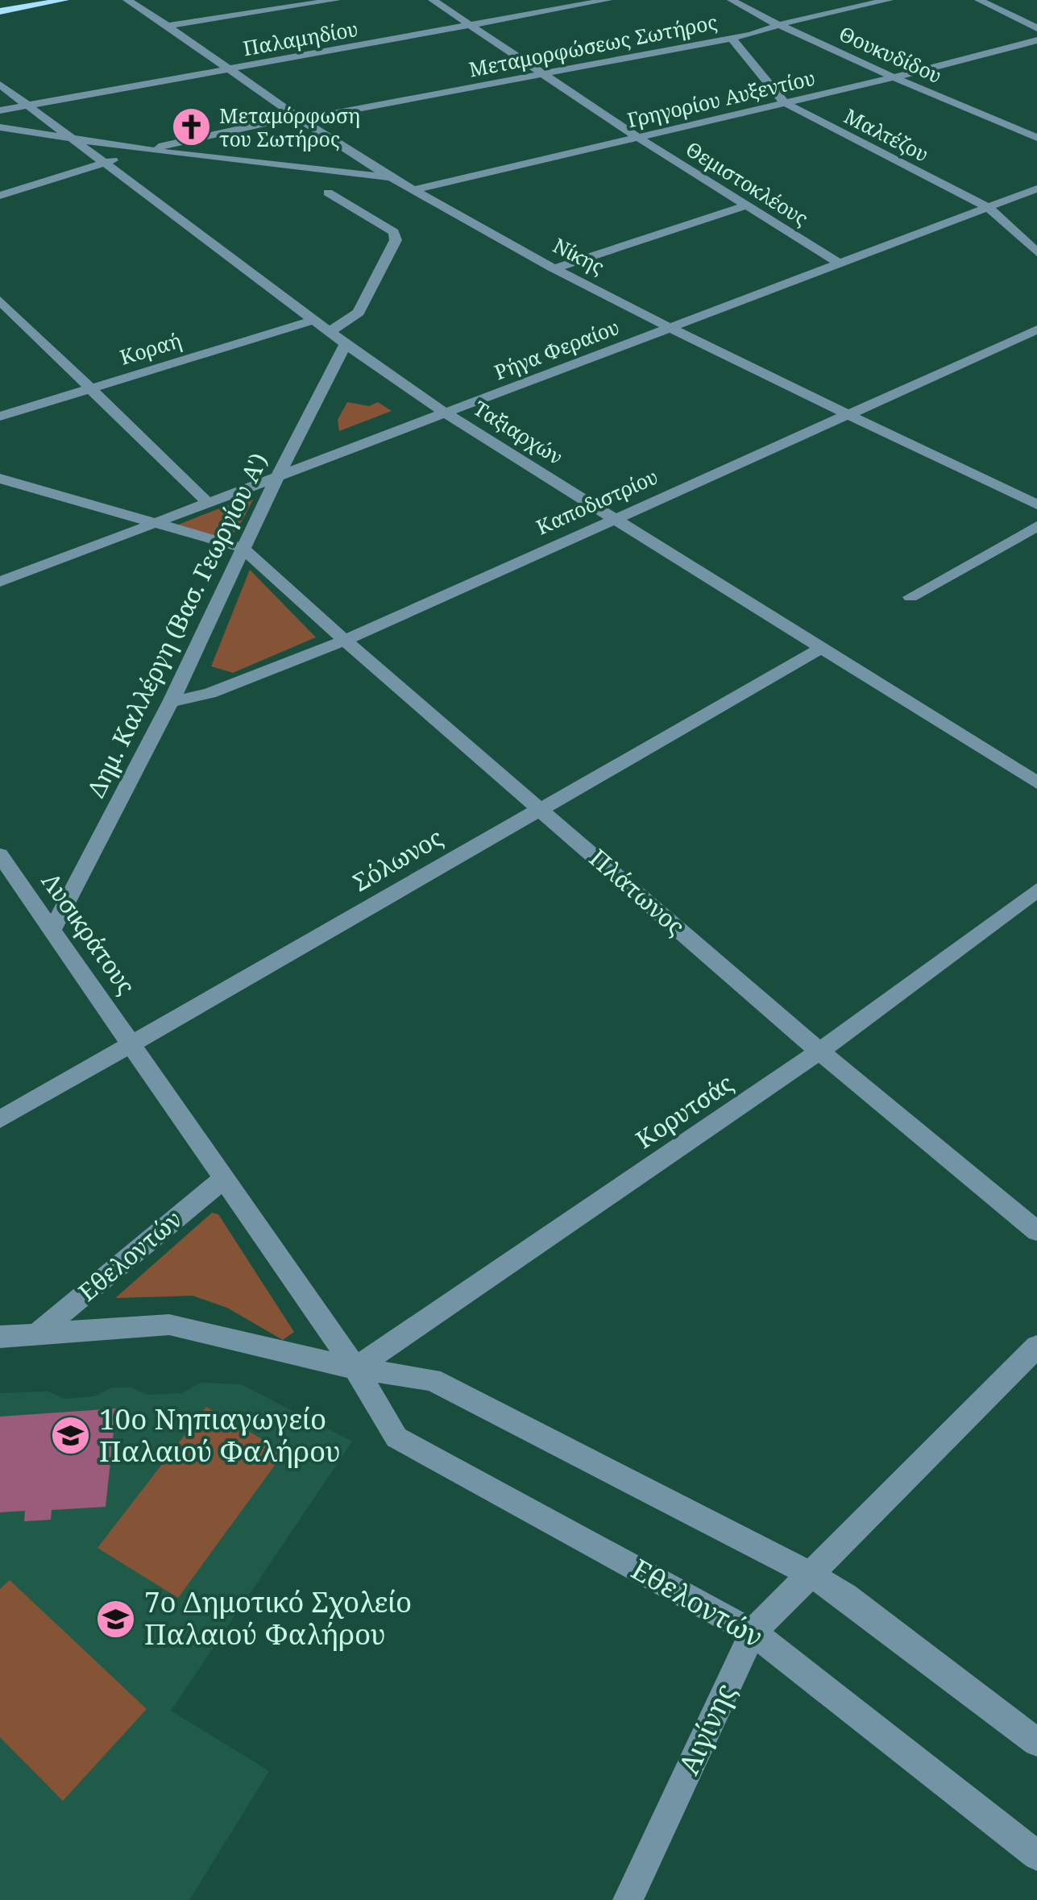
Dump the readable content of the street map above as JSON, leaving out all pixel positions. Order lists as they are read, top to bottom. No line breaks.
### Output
{"streets":{"street":["Παλαμηδίου","Μεταμορφώσεως Σωτήρος","Θουκυδίδου","Γρηγορίου Αυξεντίου","Μαλτέζου","Θεμιστοκλέους","Νίκης","Κοραή","Ρήγα Φεραίου","Ταξιαρχών","Καποδιστρίου","Δημ. Καλλέργη (Βασ. Γεωργίου Α')","Σόλωνος","Πλάτωνος","Λυσικράτους","Κορυτσάς","Εθελοντών","Αιγίνης"]},"crossings":[["Παλαμηδίου","Θεμιστοκλέους"],["Παλαμηδίου","Νίκης"],["Παλαμηδίου","Ταξιαρχών"],["Μεταμορφώσεως Σωτήρος","Θουκυδίδου"],["Μεταμορφώσεως Σωτήρος","Μαλτέζου"],["Μεταμορφώσεως Σωτήρος","Θεμιστοκλέους"],["Μεταμορφώσεως Σωτήρος","Νίκης"],["Μεταμορφώσεως Σωτήρος","Ταξιαρχών"],["Θουκυδίδου","Γρηγορίου Αυξεντίου"],["Γρηγορίου Αυξεντίου","Μαλτέζου"],["Γρηγορίου Αυξεντίου","Θεμιστοκλέους"],["Γρηγορίου Αυξεντίου","Νίκης"],["Μαλτέζου","Ρήγα Φεραίου"],["Θεμιστοκλέους","Ρήγα Φεραίου"],["Νίκης","Ρήγα Φεραίου"],["Νίκης","Καποδιστρίου"],["Κοραή","Ταξιαρχών"],["Ρήγα Φεραίου","Ταξιαρχών"],["Ρήγα Φεραίου","Δημ. Καλλέργη (Βασ. Γεωργίου Α')"],["Ταξιαρχών","Καποδιστρίου"],["Ταξιαρχών","Δημ. Καλλέργη (Βασ. Γεωργίου Α')"],["Ταξιαρχών","Σόλωνος"],["Καποδιστρίου","Δημ. Καλλέργη (Βασ. Γεωργίου Α')"],["Καποδιστρίου","Πλάτωνος"],["Δημ. Καλλέργη (Βασ. Γεωργίου Α')","Πλάτωνος"],["Δημ. Καλλέργη (Βασ. Γεωργίου Α')","Λυσικράτους"],["Σόλωνος","Πλάτωνος"],["Σόλωνος","Λυσικράτους"],["Σόλωνος","Εθελοντών"],["Πλάτωνος","Κορυτσάς"],["Λυσικράτους","Εθελοντών"],["Κορυτσάς","Εθελοντών"],["Εθελοντών","Αιγίνης"]],"places":{"church":["Μεταμόρφωση του Σωτήρος"],"school or university":["10ο Νηπιαγωγείο Παλαιού Φαλήρου","7ο Δημοτικό Σχολείο Παλαιού Φαλήρου"]}}
